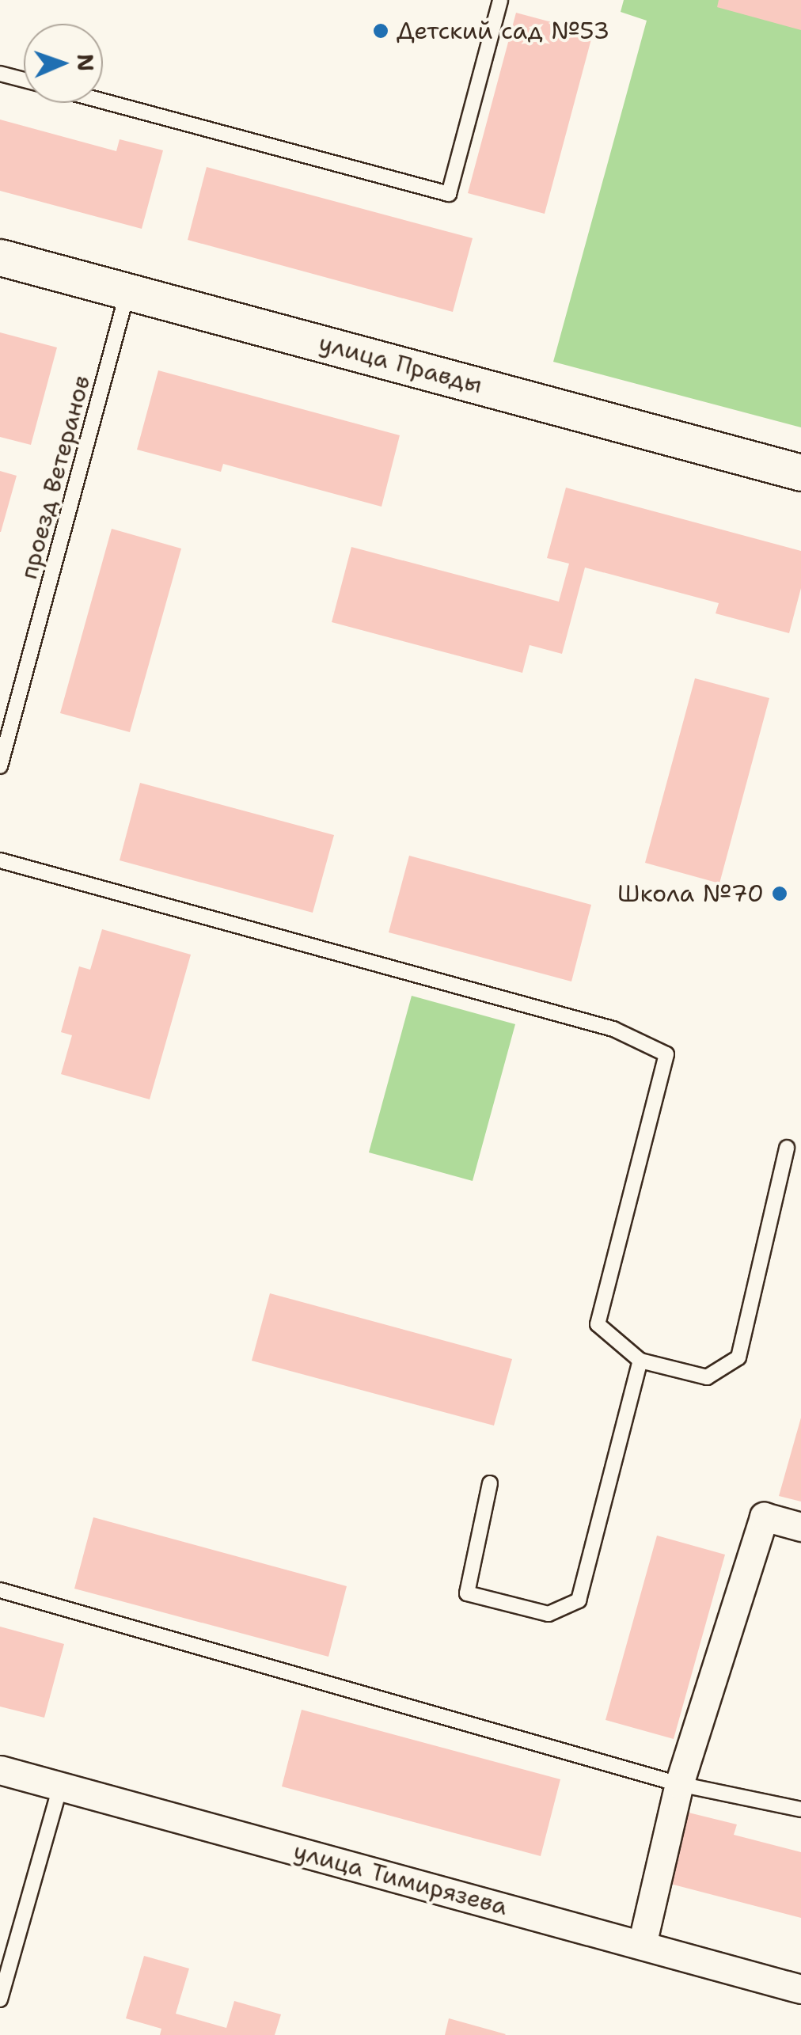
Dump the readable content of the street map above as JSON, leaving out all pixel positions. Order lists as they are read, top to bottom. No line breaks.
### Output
{"streets":{"street":["улица Правды","улица Тимирязева"],"lane":["проезд Ветеранов"]},"crossings":[["улица Правды","проезд Ветеранов"]],"places":["Детский сад №53","Школа №70"],"north":"right"}
